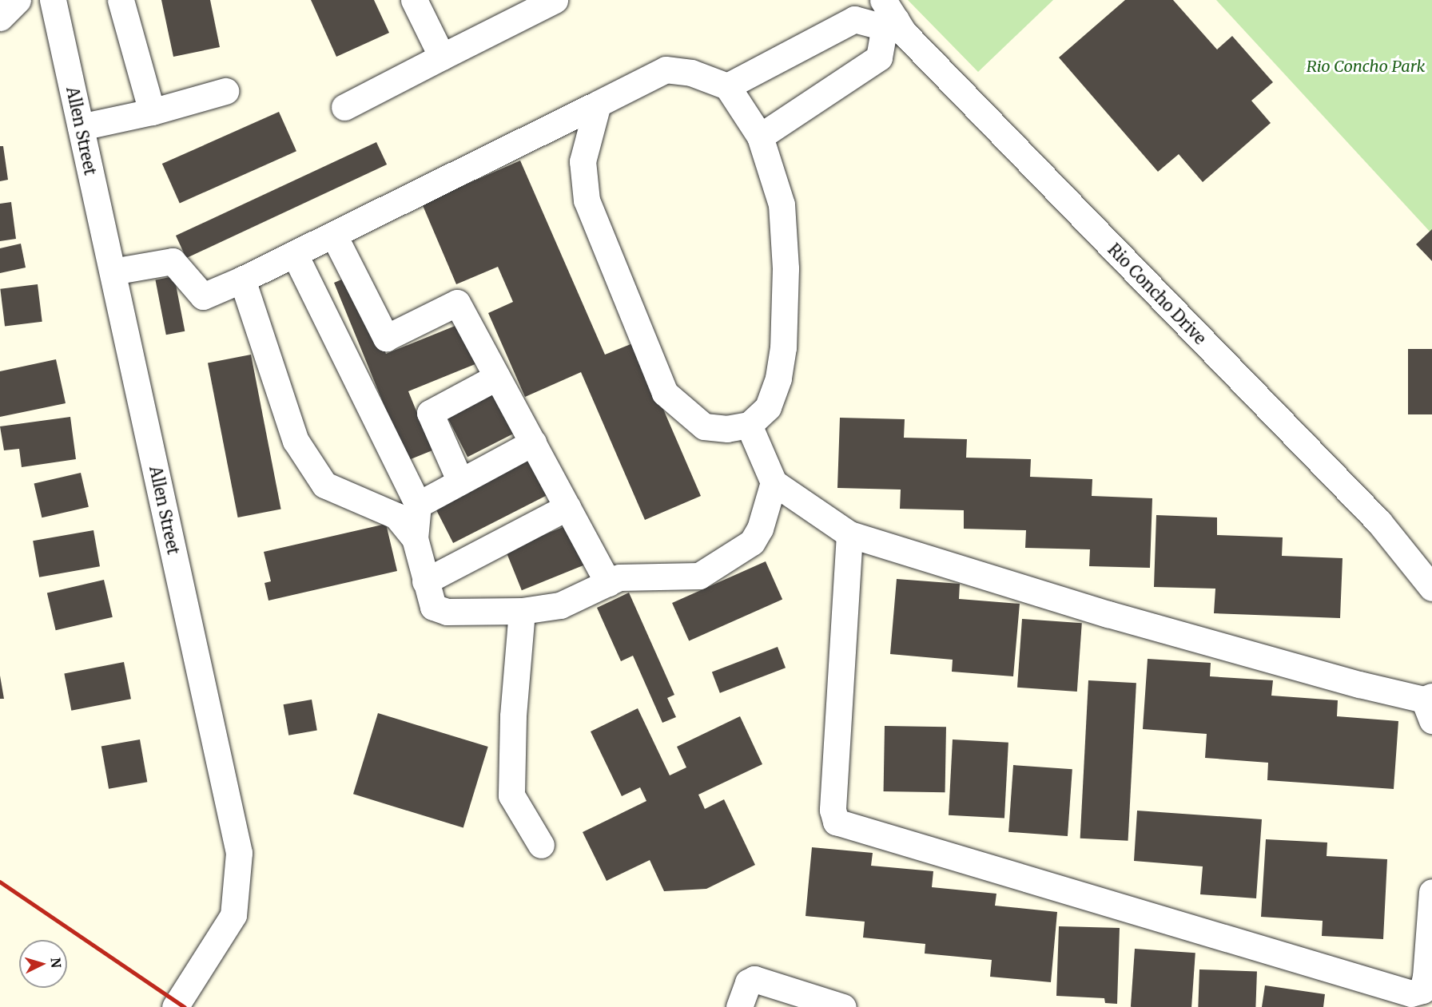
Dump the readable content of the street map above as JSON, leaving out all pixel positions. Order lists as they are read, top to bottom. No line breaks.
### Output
{"streets":{"street":["Allen Street","Rio Concho Drive"]},"parks":["Rio Concho Park"],"north":"right"}
